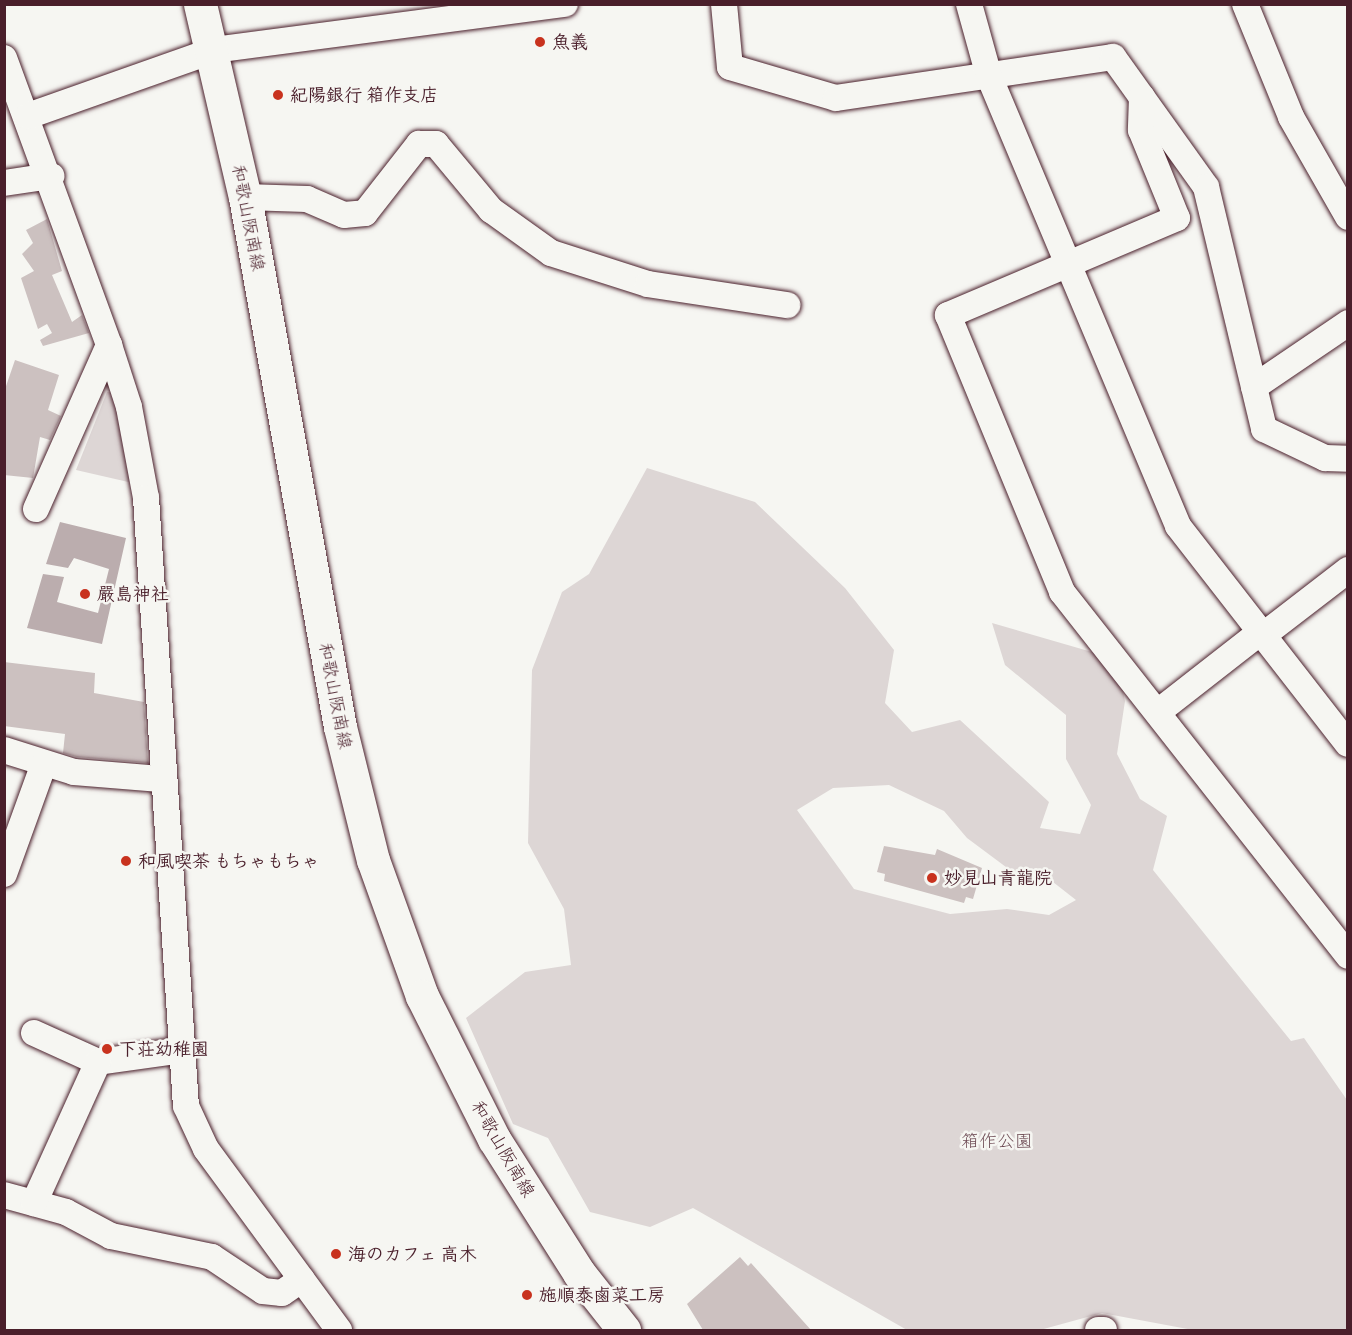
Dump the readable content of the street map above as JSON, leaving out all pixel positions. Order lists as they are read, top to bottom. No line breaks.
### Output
{"streets":{"main road":["和歌山阪南線"]},"parks":["箱作公園"],"places":["魚義","紀陽銀行 箱作支店","嚴島神社","和風喫茶 もちゃもちゃ","妙見山青龍院","下荘幼稚園","海のカフェ 高木","施順泰鹵菜工房"]}
